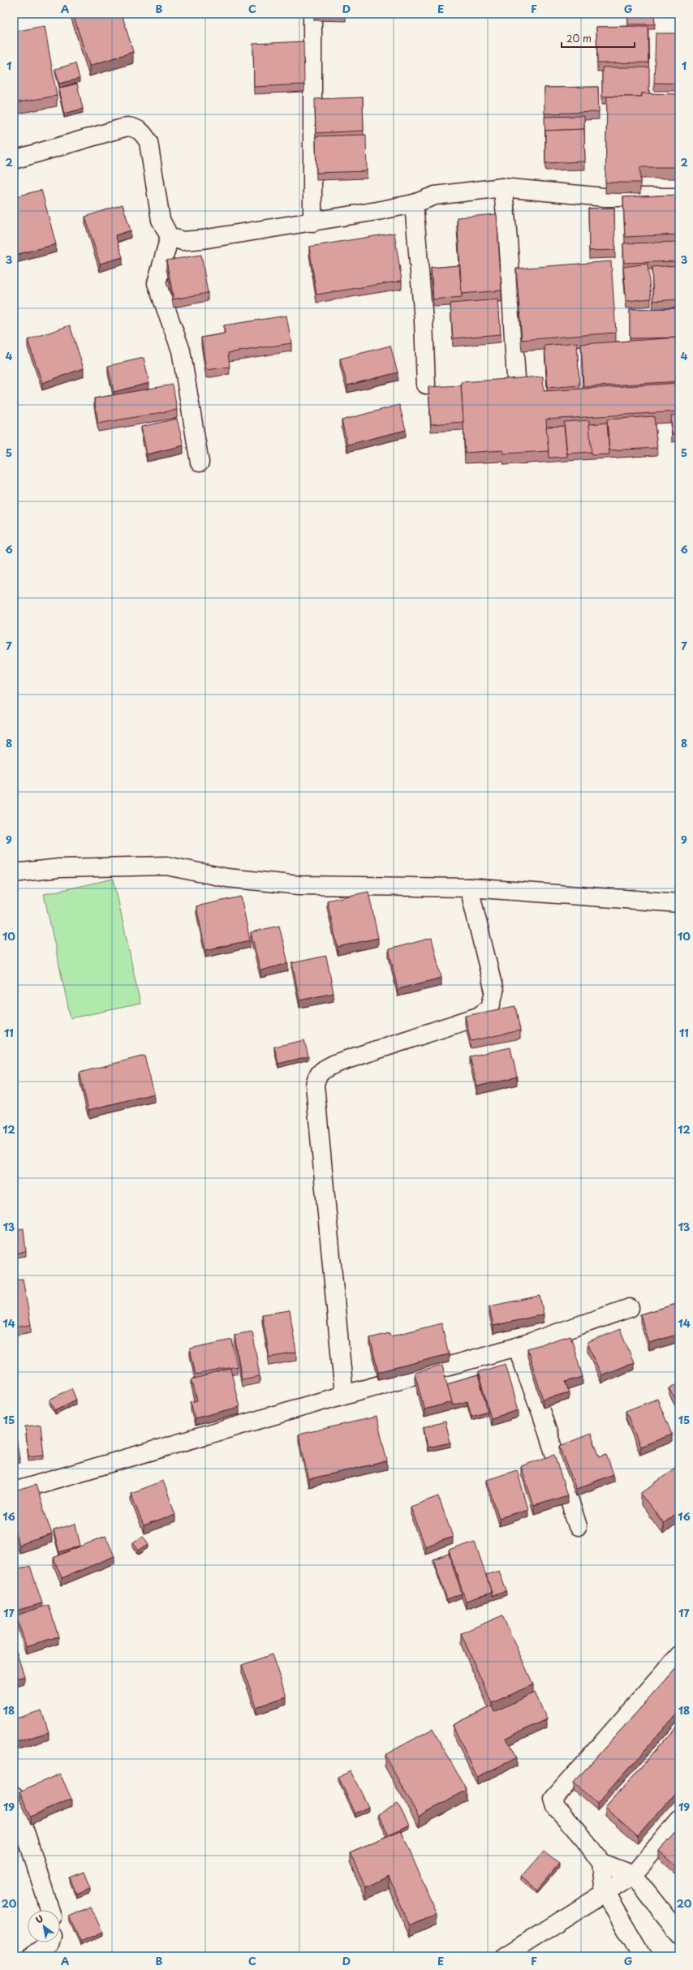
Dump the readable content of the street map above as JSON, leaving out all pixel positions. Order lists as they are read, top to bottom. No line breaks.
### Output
{"scale_bar":"20 m","north":"top left","grid":{"columns":["A","B","C","D","E","F","G"],"rows":["1","2","3","4","5","6","7","8","9","10","11","12","13","14","15","16","17","18","19","20"]}}
